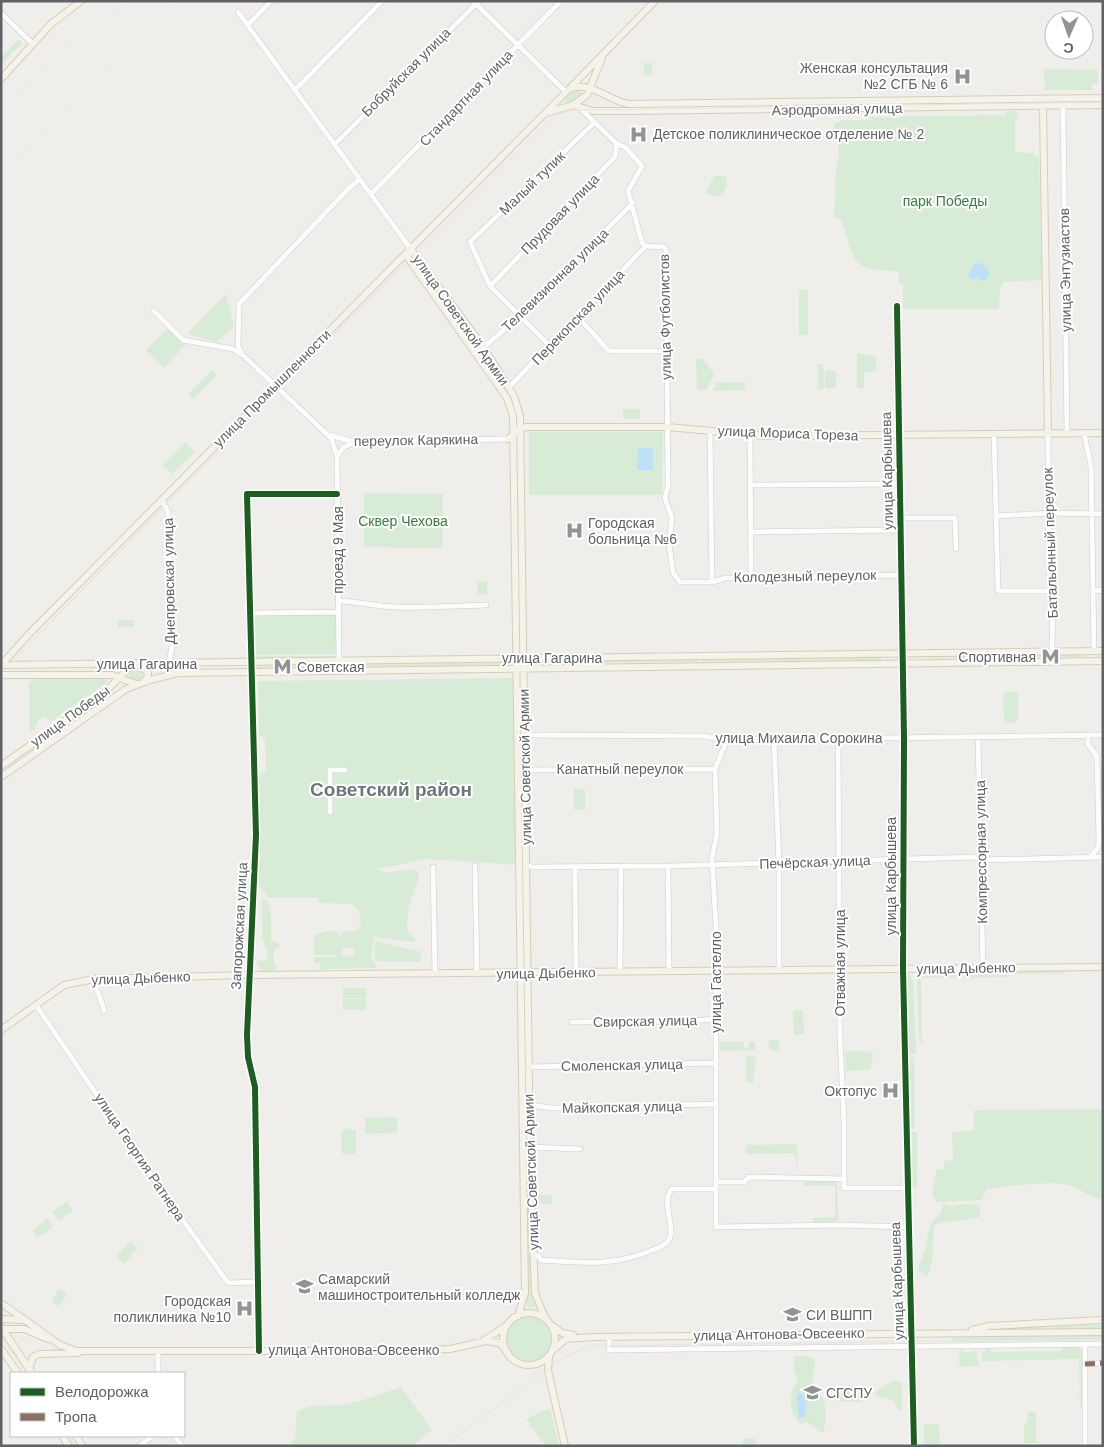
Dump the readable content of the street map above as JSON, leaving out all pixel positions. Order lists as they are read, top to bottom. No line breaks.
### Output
{"streets":{"main road":["Аэродромная улица","улица Энтузиастов","улица Советской Армии","улица Промышленности","улица Мориса Тореза","улица Гагарина","улица Победы","улица Дыбенко","улица Антонова-Овсеенко"],"street":["Бобруйская улица","Стандартная улица","Малый тупик","Прудовая улица","Телевизионная улица","Перекопская улица","улица Футболистов","переулок Карякина","улица Карбышева","Батальонный переулок","проезд 9 Мая","Колодезный переулок","Днепровская улица","улица Михаила Сорокина","Канатный переулок","Компрессорная улица","Печёрская улица","Запорожская улица","Отважная улица","улица Гастелло","Свирская улица","Смоленская улица","Майкопская улица","улица Георгия Ратнера"]},"crossings":[["Бобруйская улица","улица Советской Армии"],["Стандартная улица","улица Советской Армии"],["Аэродромная улица","улица Энтузиастов"],["Аэродромная улица","улица Промышленности"],["Малый тупик","Прудовая улица"],["Прудовая улица","улица Футболистов"],["улица Энтузиастов","улица Мориса Тореза"],["улица Энтузиастов","Батальонный переулок"],["Телевизионная улица","улица Футболистов"],["Телевизионная улица","улица Советской Армии"],["Перекопская улица","улица Футболистов"],["Перекопская улица","улица Советской Армии"],["улица Футболистов","улица Мориса Тореза"],["улица Футболистов","Колодезный переулок"],["улица Советской Армии","улица Промышленности"],["улица Советской Армии","улица Мориса Тореза"],["улица Советской Армии","переулок Карякина"],["улица Советской Армии","улица Гагарина"],["улица Советской Армии","улица Михаила Сорокина"],["улица Советской Армии","Канатный переулок"],["улица Советской Армии","Печёрская улица"],["улица Советской Армии","улица Дыбенко"],["улица Советской Армии","Смоленская улица"],["улица Советской Армии","Майкопская улица"],["улица Советской Армии","улица Антонова-Овсеенко"],["улица Промышленности","проезд 9 Мая"],["улица Промышленности","Днепровская улица"],["улица Промышленности","улица Гагарина"],["улица Мориса Тореза","улица Карбышева"],["улица Мориса Тореза","Батальонный переулок"],["переулок Карякина","проезд 9 Мая"],["улица Карбышева","Колодезный переулок"],["улица Карбышева","улица Гагарина"],["улица Карбышева","улица Михаила Сорокина"],["улица Карбышева","Печёрская улица"],["улица Карбышева","Отважная улица"],["улица Карбышева","улица Дыбенко"],["улица Карбышева","улица Гастелло"],["улица Карбышева","улица Антонова-Овсеенко"],["Батальонный переулок","улица Гагарина"],["проезд 9 Мая","улица Гагарина"],["проезд 9 Мая","Запорожская улица"],["Днепровская улица","улица Гагарина"],["улица Гагарина","улица Победы"],["улица Гагарина","Запорожская улица"],["улица Михаила Сорокина","Компрессорная улица"],["улица Михаила Сорокина","Отважная улица"],["улица Михаила Сорокина","улица Гастелло"],["Канатный переулок","улица Гастелло"],["Компрессорная улица","Печёрская улица"],["Компрессорная улица","улица Дыбенко"],["Печёрская улица","Отважная улица"],["Печёрская улица","улица Гастелло"],["Запорожская улица","улица Дыбенко"],["Запорожская улица","улица Георгия Ратнера"],["Запорожская улица","улица Антонова-Овсеенко"],["Отважная улица","улица Дыбенко"],["улица Дыбенко","улица Гастелло"],["улица Дыбенко","улица Георгия Ратнера"],["улица Гастелло","Свирская улица"],["улица Гастелло","Смоленская улица"],["улица Гастелло","Майкопская улица"]],"districts":["Советский район"],"parks":["парк Победы","Сквер Чехова"],"places":{"hospital":["Женская консультация №2 СГБ № 6","Детское поликлиническое отделение № 2","Городская больница №6","Октопус","Городская поликлиника №10"],"metro station":["Спортивная","Советская"],"school or university":["Самарский машиностроительный колледж","СИ ВШПП","СГСПУ"]},"legend":["Велодорожка","Тропа"],"north":"bottom"}
